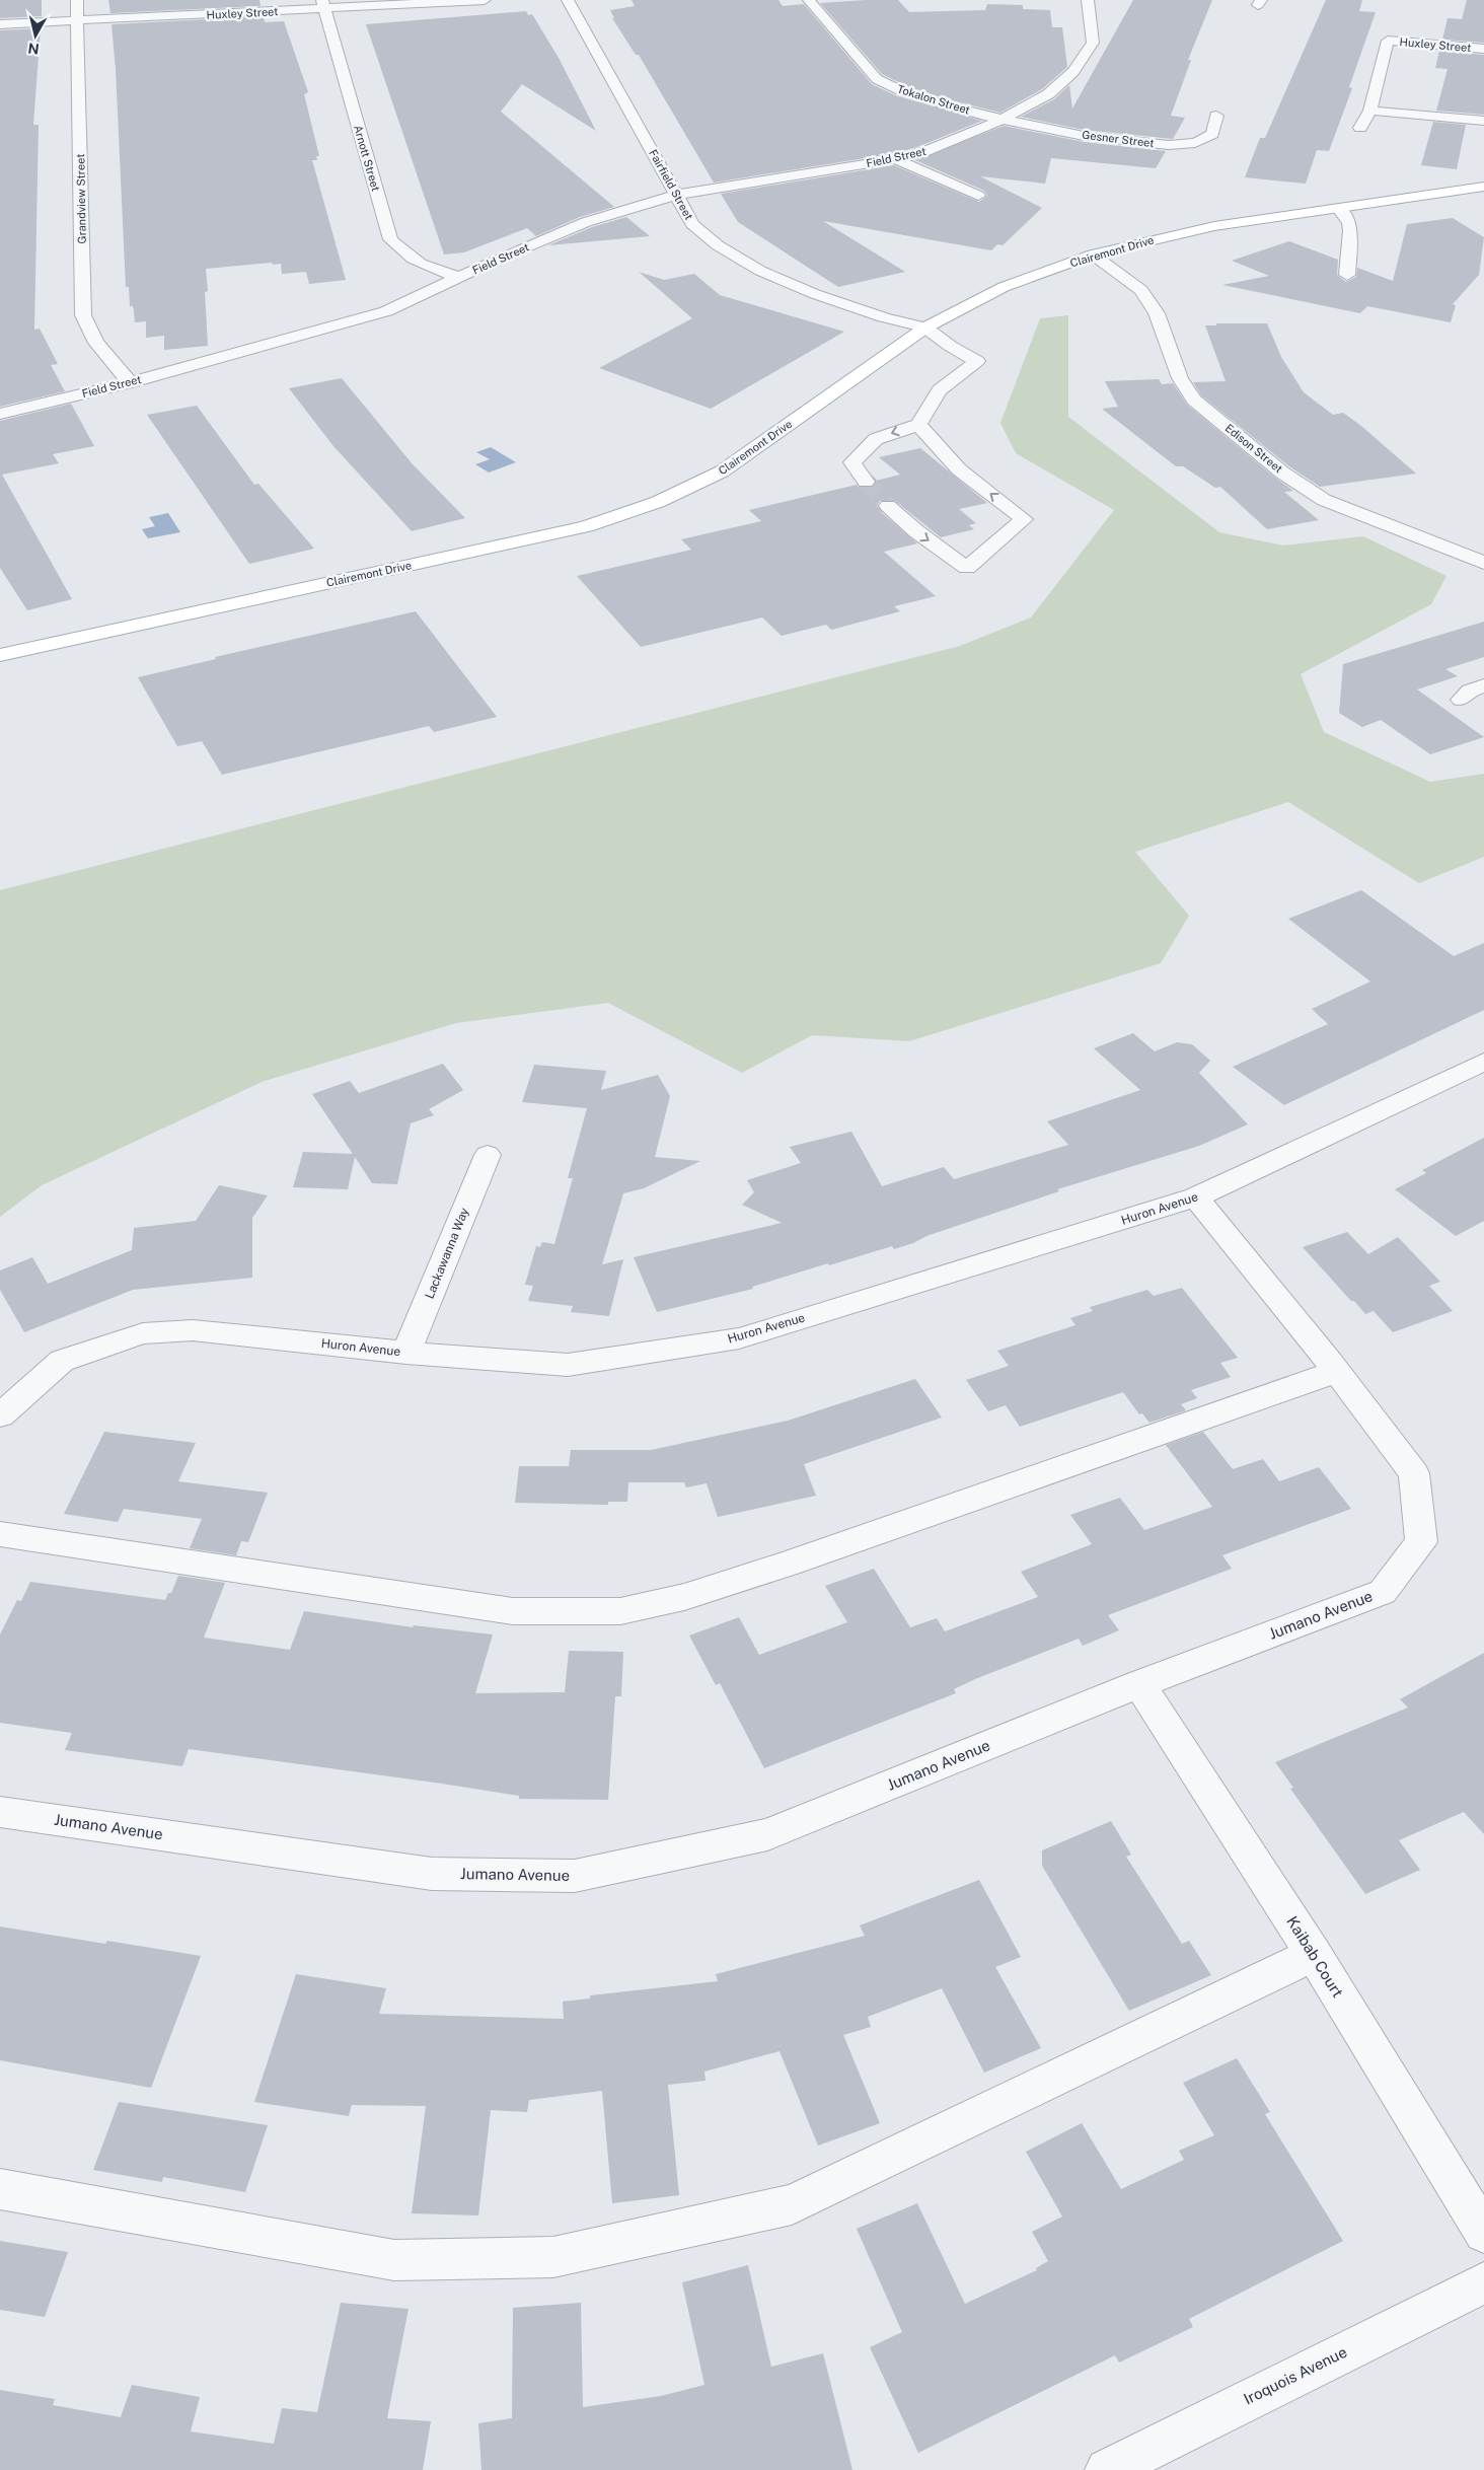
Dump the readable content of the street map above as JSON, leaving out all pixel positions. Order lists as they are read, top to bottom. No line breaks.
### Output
{"streets":{"main road":["Clairemont Drive"],"street":["Huxley Street","Tokalon Street","Gesner Street","Field Street","Arnott Street","Fairfield Street","Grandview Street","Edison Street","Huron Avenue","Lackawanna Way","Jumano Avenue","Kaibab Court","Iroquois Avenue"]},"crossings":[["Huxley Street","Arnott Street"],["Huxley Street","Grandview Street"],["Tokalon Street","Gesner Street"],["Tokalon Street","Field Street"],["Gesner Street","Field Street"],["Field Street","Arnott Street"],["Field Street","Fairfield Street"],["Field Street","Grandview Street"],["Fairfield Street","Clairemont Drive"],["Clairemont Drive","Edison Street"],["Huron Avenue","Lackawanna Way"],["Huron Avenue","Jumano Avenue"],["Jumano Avenue","Kaibab Court"]],"north":"bottom"}
